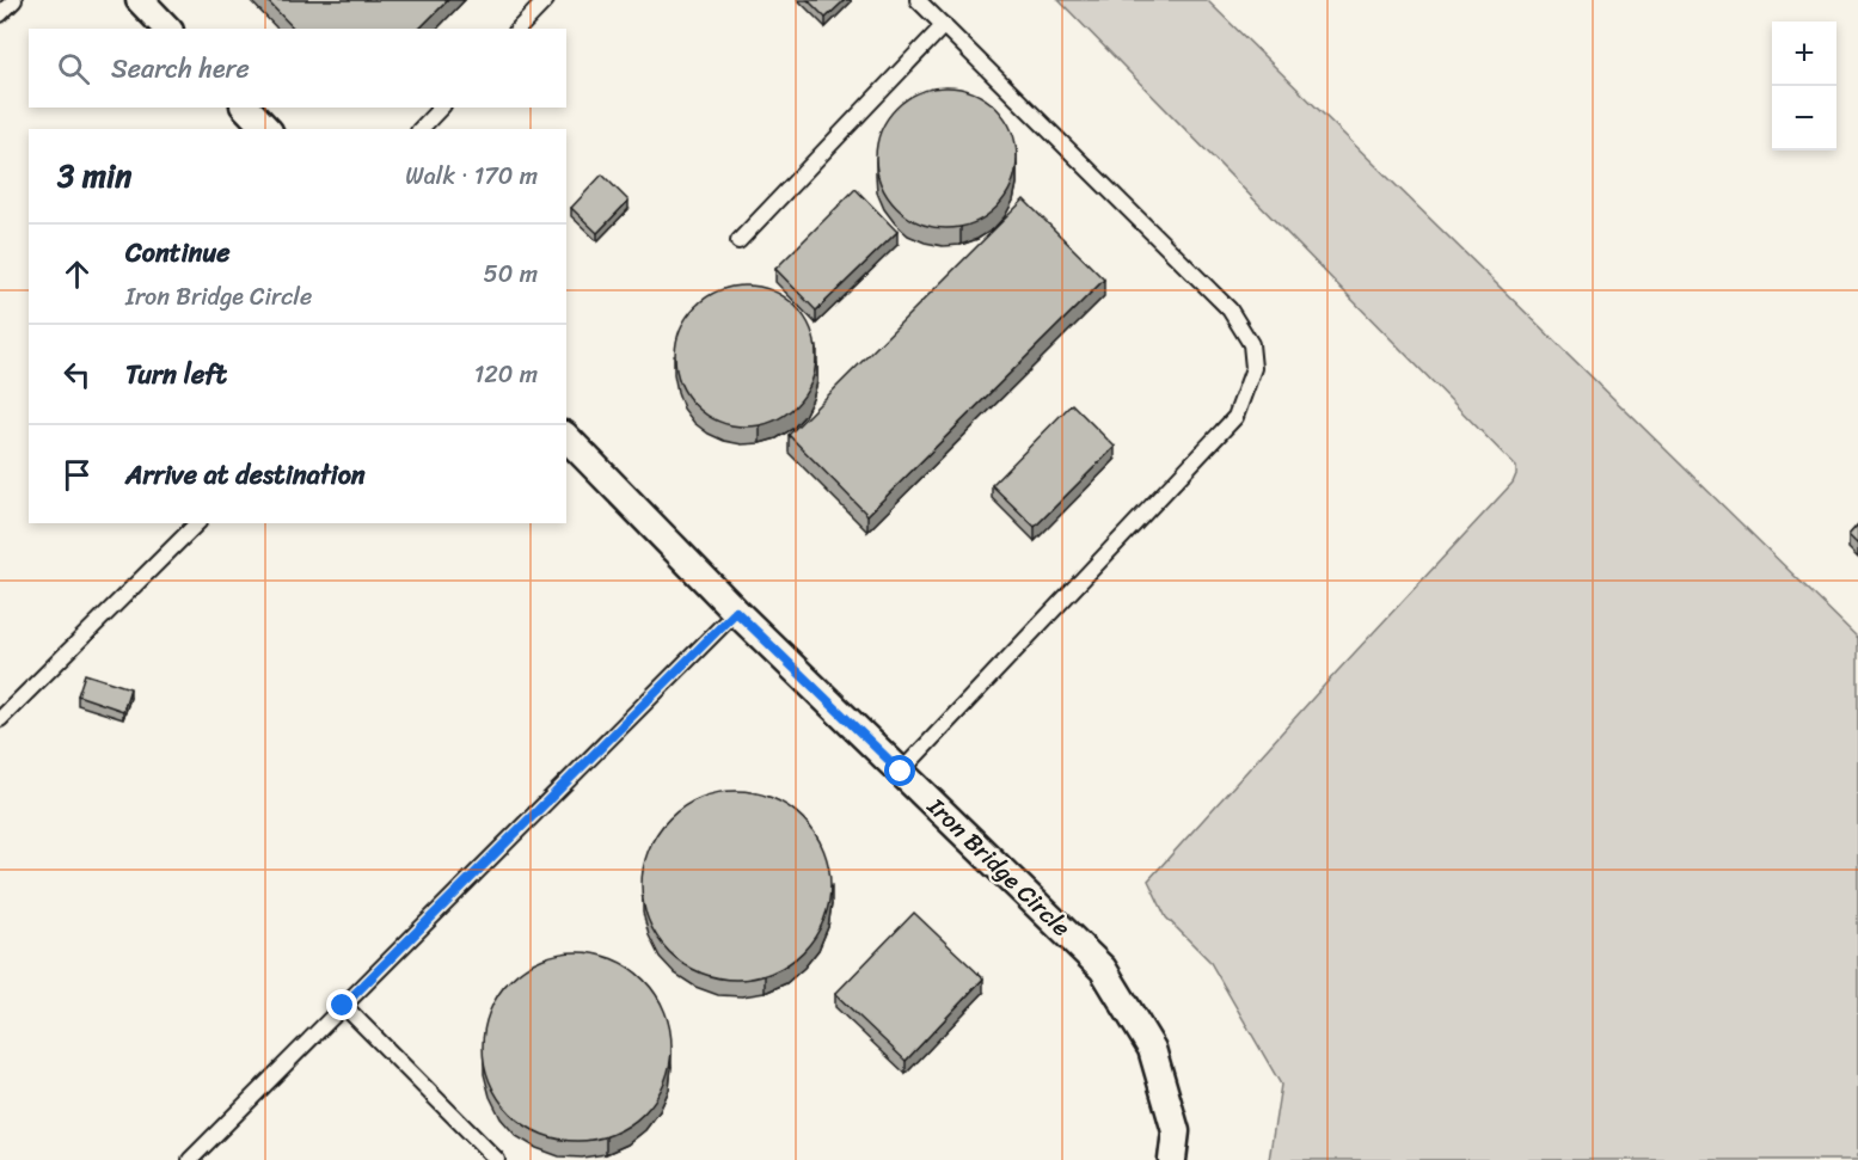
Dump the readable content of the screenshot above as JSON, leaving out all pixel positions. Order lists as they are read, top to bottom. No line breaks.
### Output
{"streets":{"street":["Iron Bridge Circle"]},"page":{"map_buttons":["+","−"],"search":"Search here","heading":["3 min","Walk · 170 m"],"list":[["Continue","Iron Bridge Circle","50 m"],["Turn left","120 m"],"Arrive at destination"]}}
